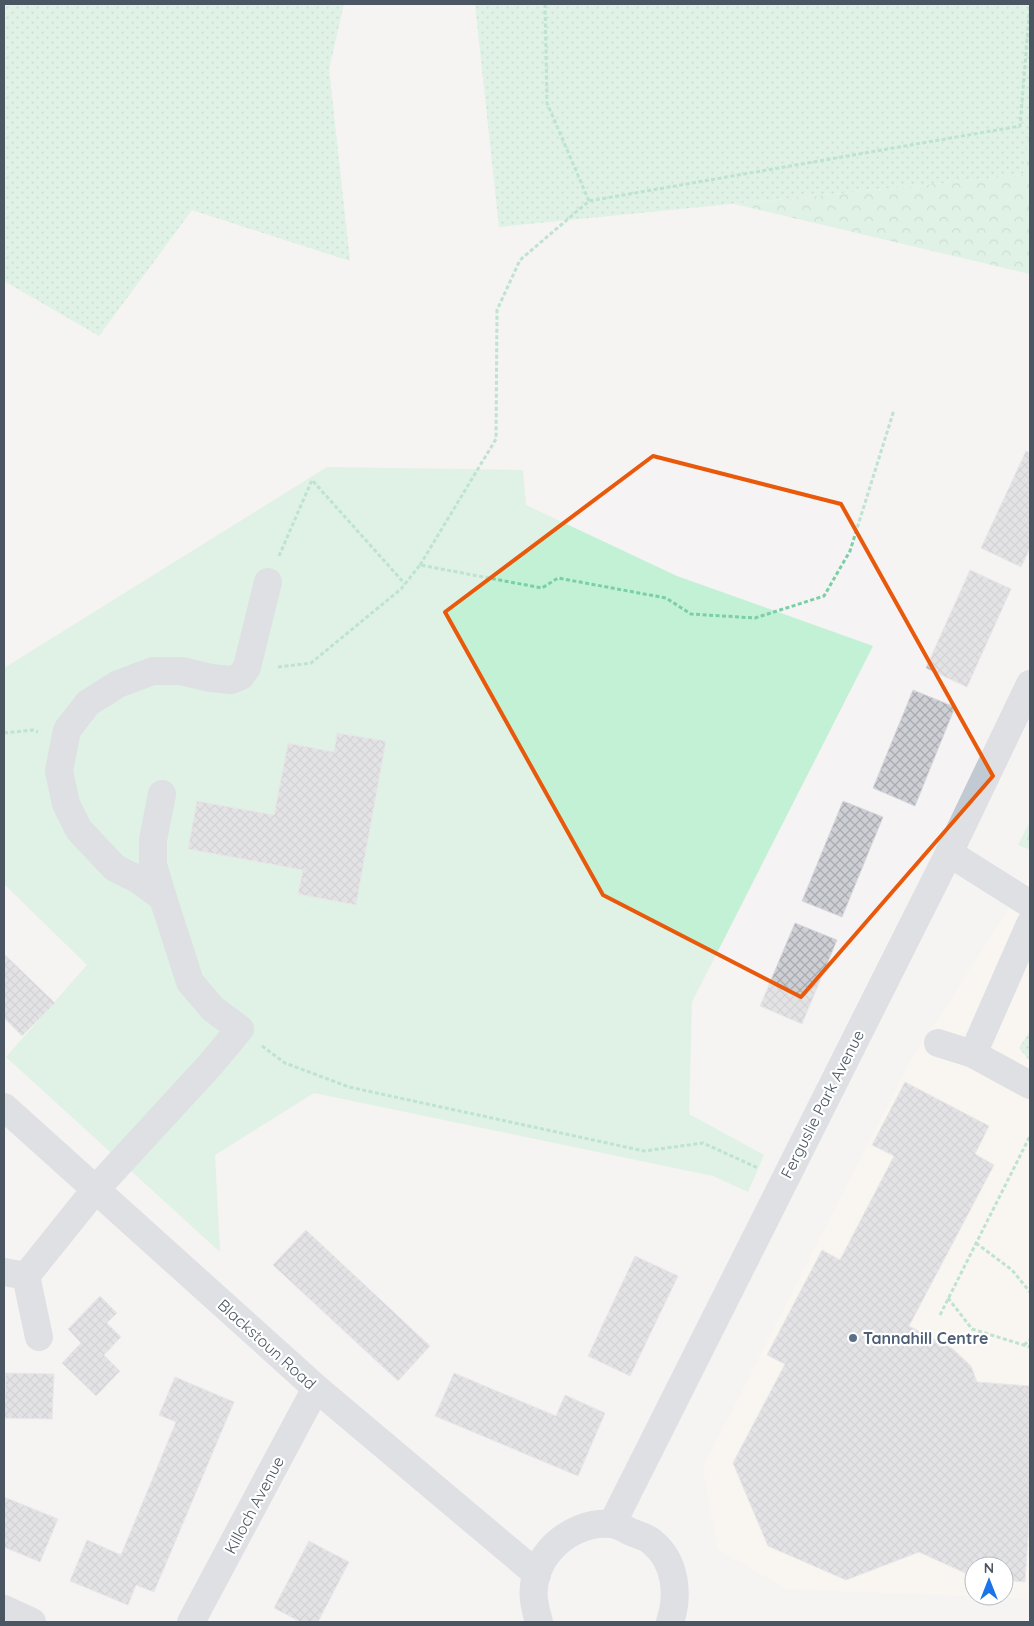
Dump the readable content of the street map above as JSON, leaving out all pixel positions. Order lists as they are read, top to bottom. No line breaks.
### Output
{"streets":{"street":["Ferguslie Park Avenue","Blackstoun Road","Killoch Avenue"]},"crossings":[["Blackstoun Road","Killoch Avenue"]],"places":["Tannahill Centre"],"north":"top"}
